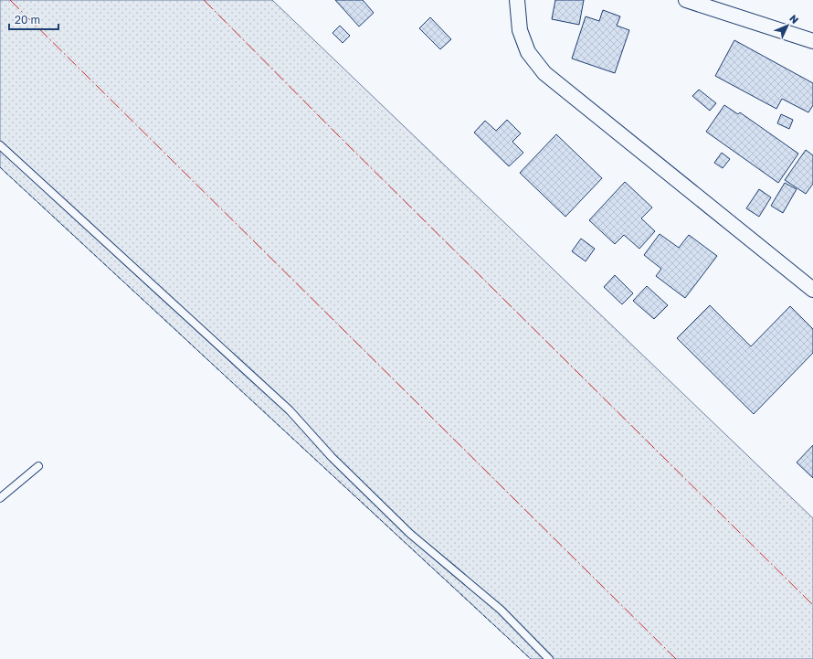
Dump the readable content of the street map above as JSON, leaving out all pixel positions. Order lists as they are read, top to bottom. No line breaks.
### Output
{"scale_bar":"20 m","north":"top right"}
